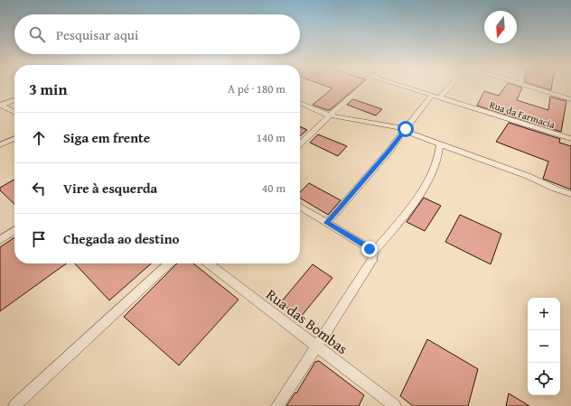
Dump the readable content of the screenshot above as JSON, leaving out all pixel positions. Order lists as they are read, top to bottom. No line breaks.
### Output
{"streets":{"street":["Rua da Farmacia","Rua das Bombas"]},"north":"bottom","page":{"search":"Pesquisar aqui","heading":["3 min","A pé · 180 m"],"list":[["Siga em frente","140 m"],["Vire à esquerda","40 m"],"Chegada ao destino"],"map_buttons":["+","−"]}}
